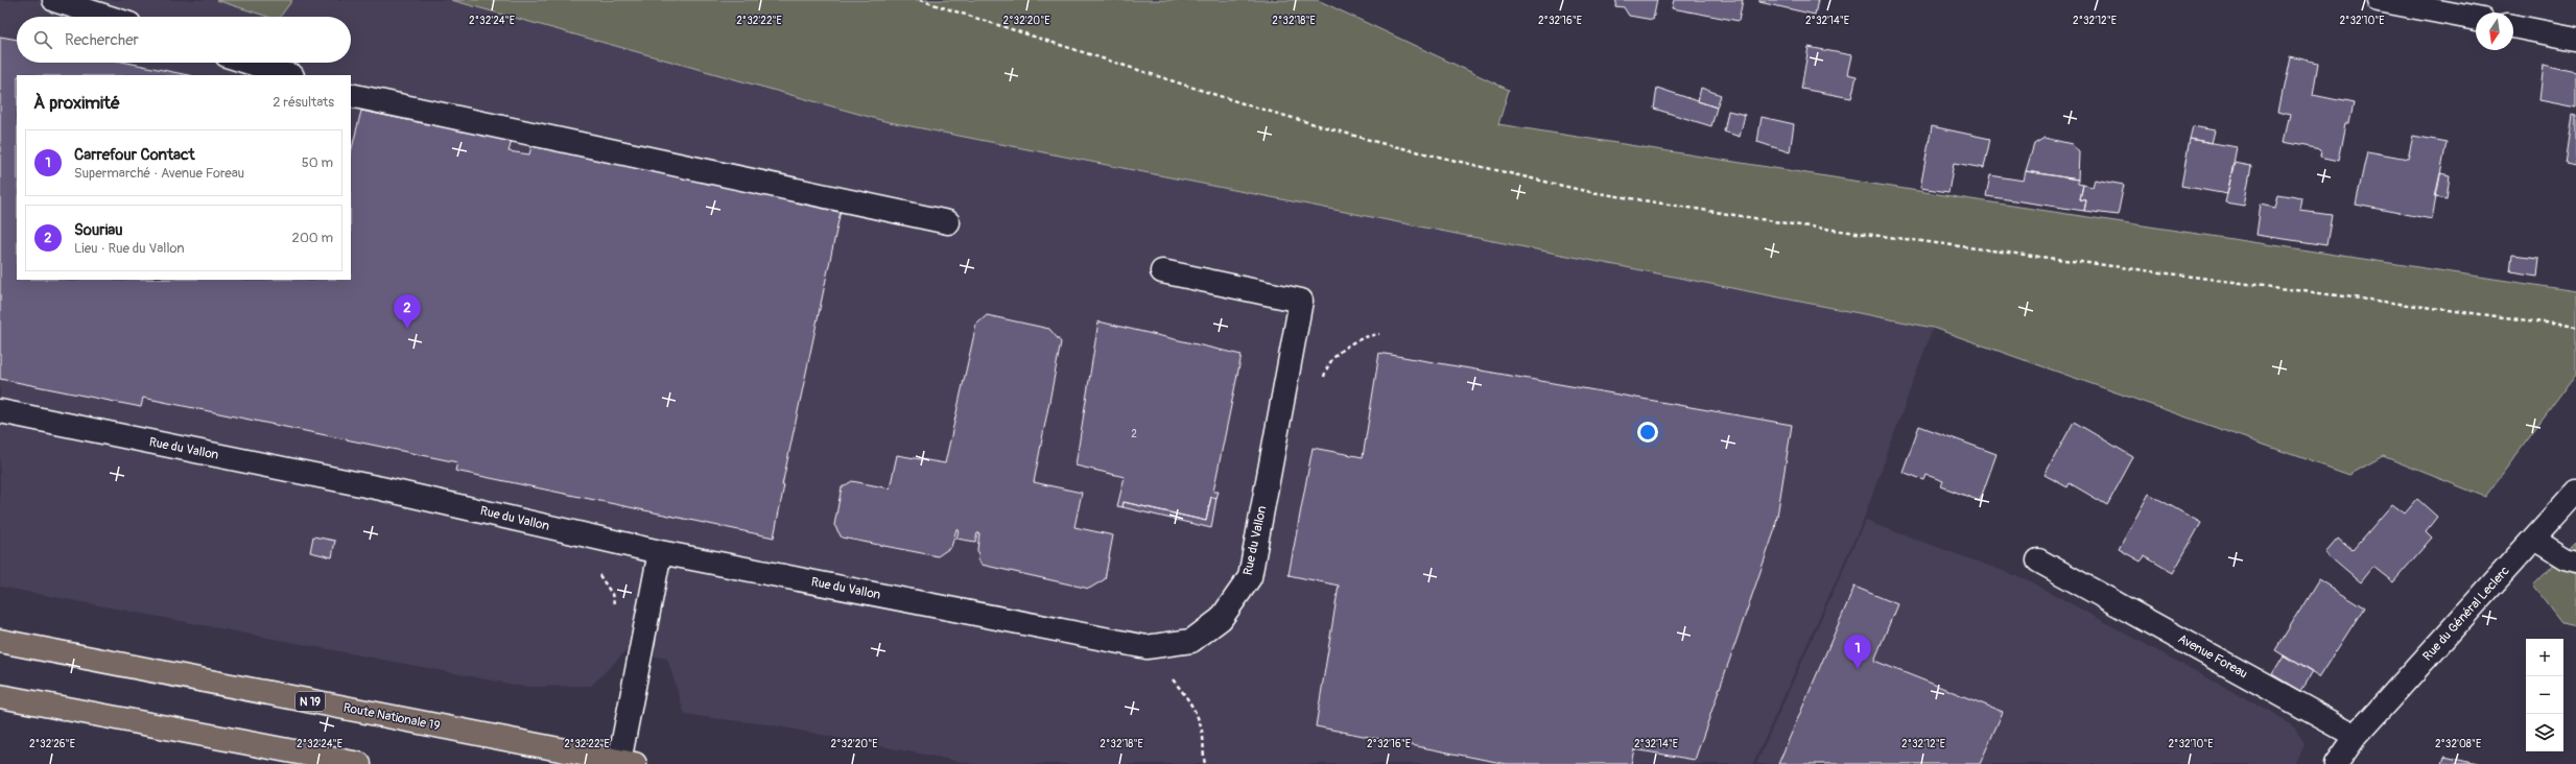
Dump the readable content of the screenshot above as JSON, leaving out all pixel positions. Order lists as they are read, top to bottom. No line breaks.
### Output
{"streets":{"main road":["N 19","Route Nationale 19"],"street":["Rue du Vallon","Rue du Général Leclerc","Avenue Foreau"]},"crossings":[["Rue du Général Leclerc","Avenue Foreau"]],"house_numbers":["2"],"north":"bottom","page":{"search":"Rechercher","heading":["À proximité","2 résultats"],"list":[{"mark":"1","name":"Carrefour Contact","note":"Supermarché · Avenue Foreau","value":"50 m"},{"mark":"2","name":"Souriau","note":"Lieu · Rue du Vallon","value":"200 m"}],"pins":["2","1"],"map_buttons":["+","−"]},"coordinates":["2°32'24\"E","2°32'22\"E","2°32'18\"E","2°32'12\"E","2°32'20\"E","2°32'16\"E","2°32'14\"E","2°32'10\"E","2°32'26\"E","2°32'08\"E"]}
